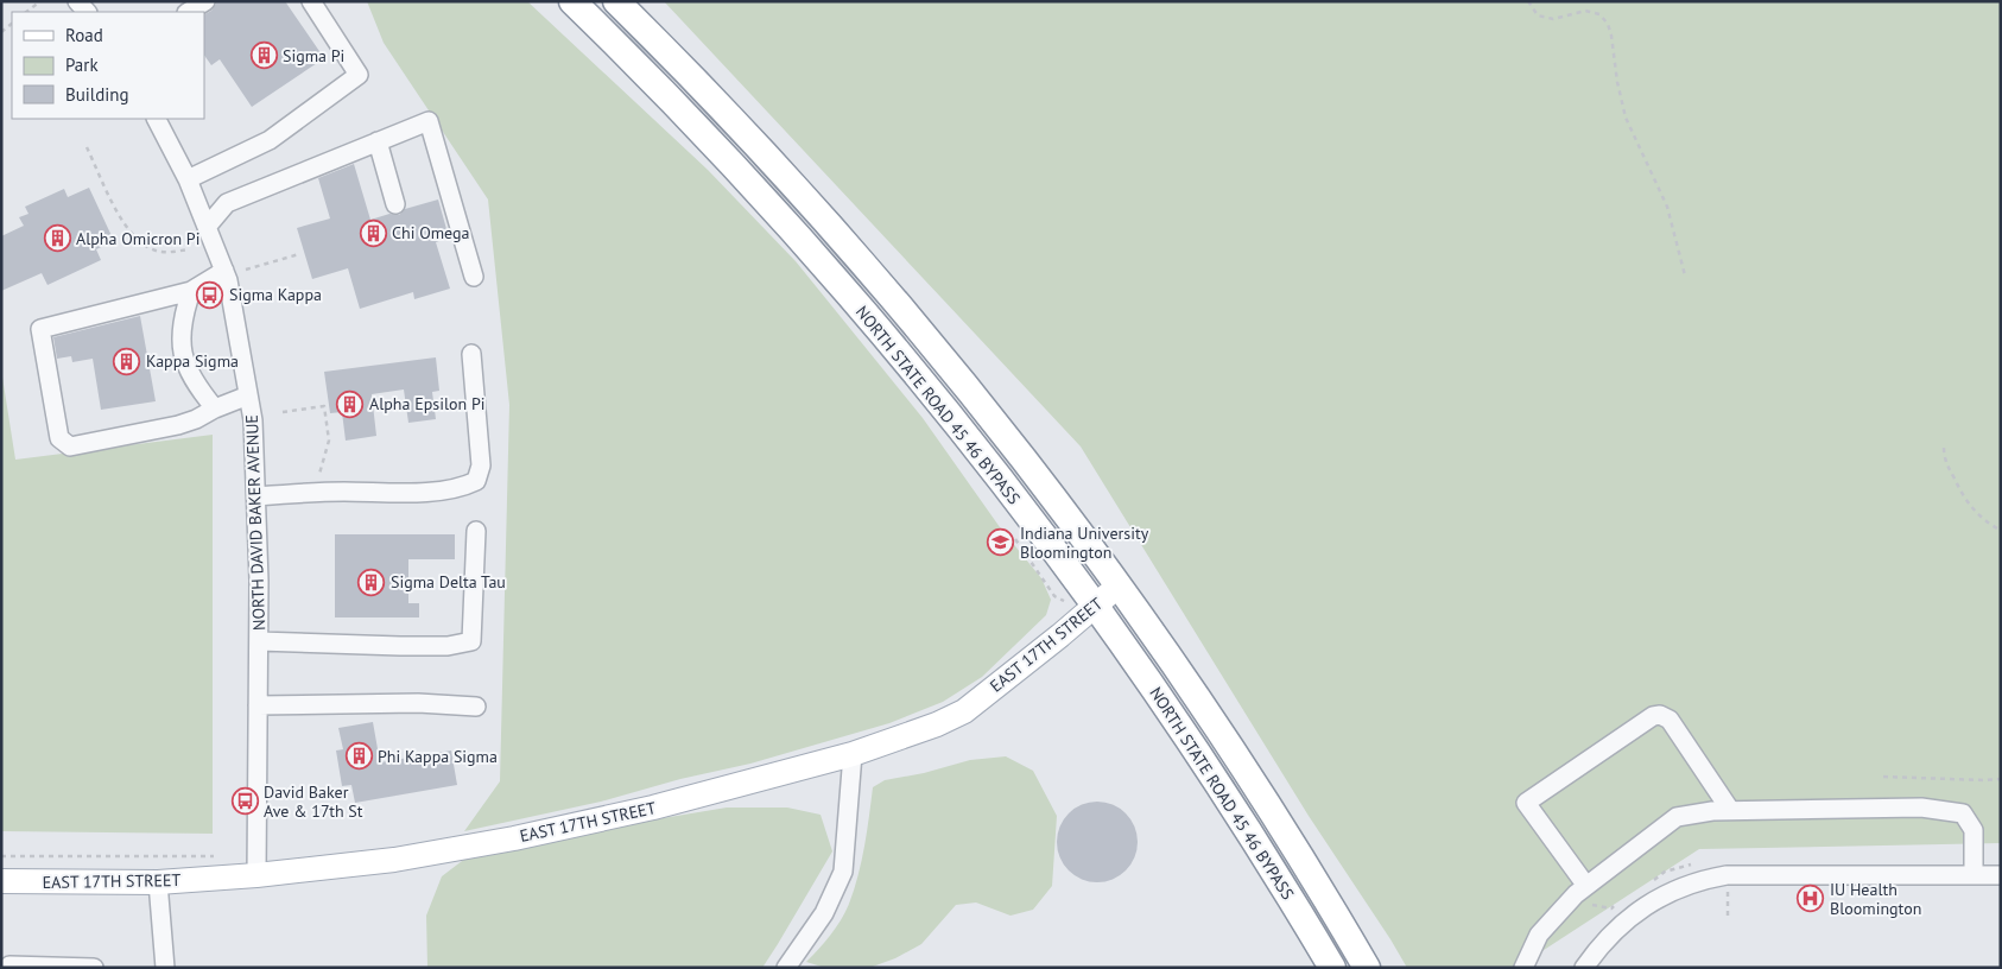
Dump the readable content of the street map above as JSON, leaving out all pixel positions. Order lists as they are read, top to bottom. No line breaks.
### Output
{"streets":{"highway":["NORTH STATE ROAD 45 46 BYPASS"],"main road":["EAST 17TH STREET"],"street":["NORTH DAVID BAKER AVENUE"]},"crossings":[["NORTH STATE ROAD 45 46 BYPASS","EAST 17TH STREET"],["NORTH DAVID BAKER AVENUE","EAST 17TH STREET"]],"places":{"building":["Sigma Pi","Chi Omega","Alpha Omicron Pi","Kappa Sigma","Alpha Epsilon Pi","Sigma Delta Tau","Phi Kappa Sigma"],"bus stop":["Sigma Kappa","David Baker Ave & 17th St"],"school or university":["Indiana University Bloomington"],"hospital":["IU Health Bloomington"]},"legend":["Road","Park","Building"]}
